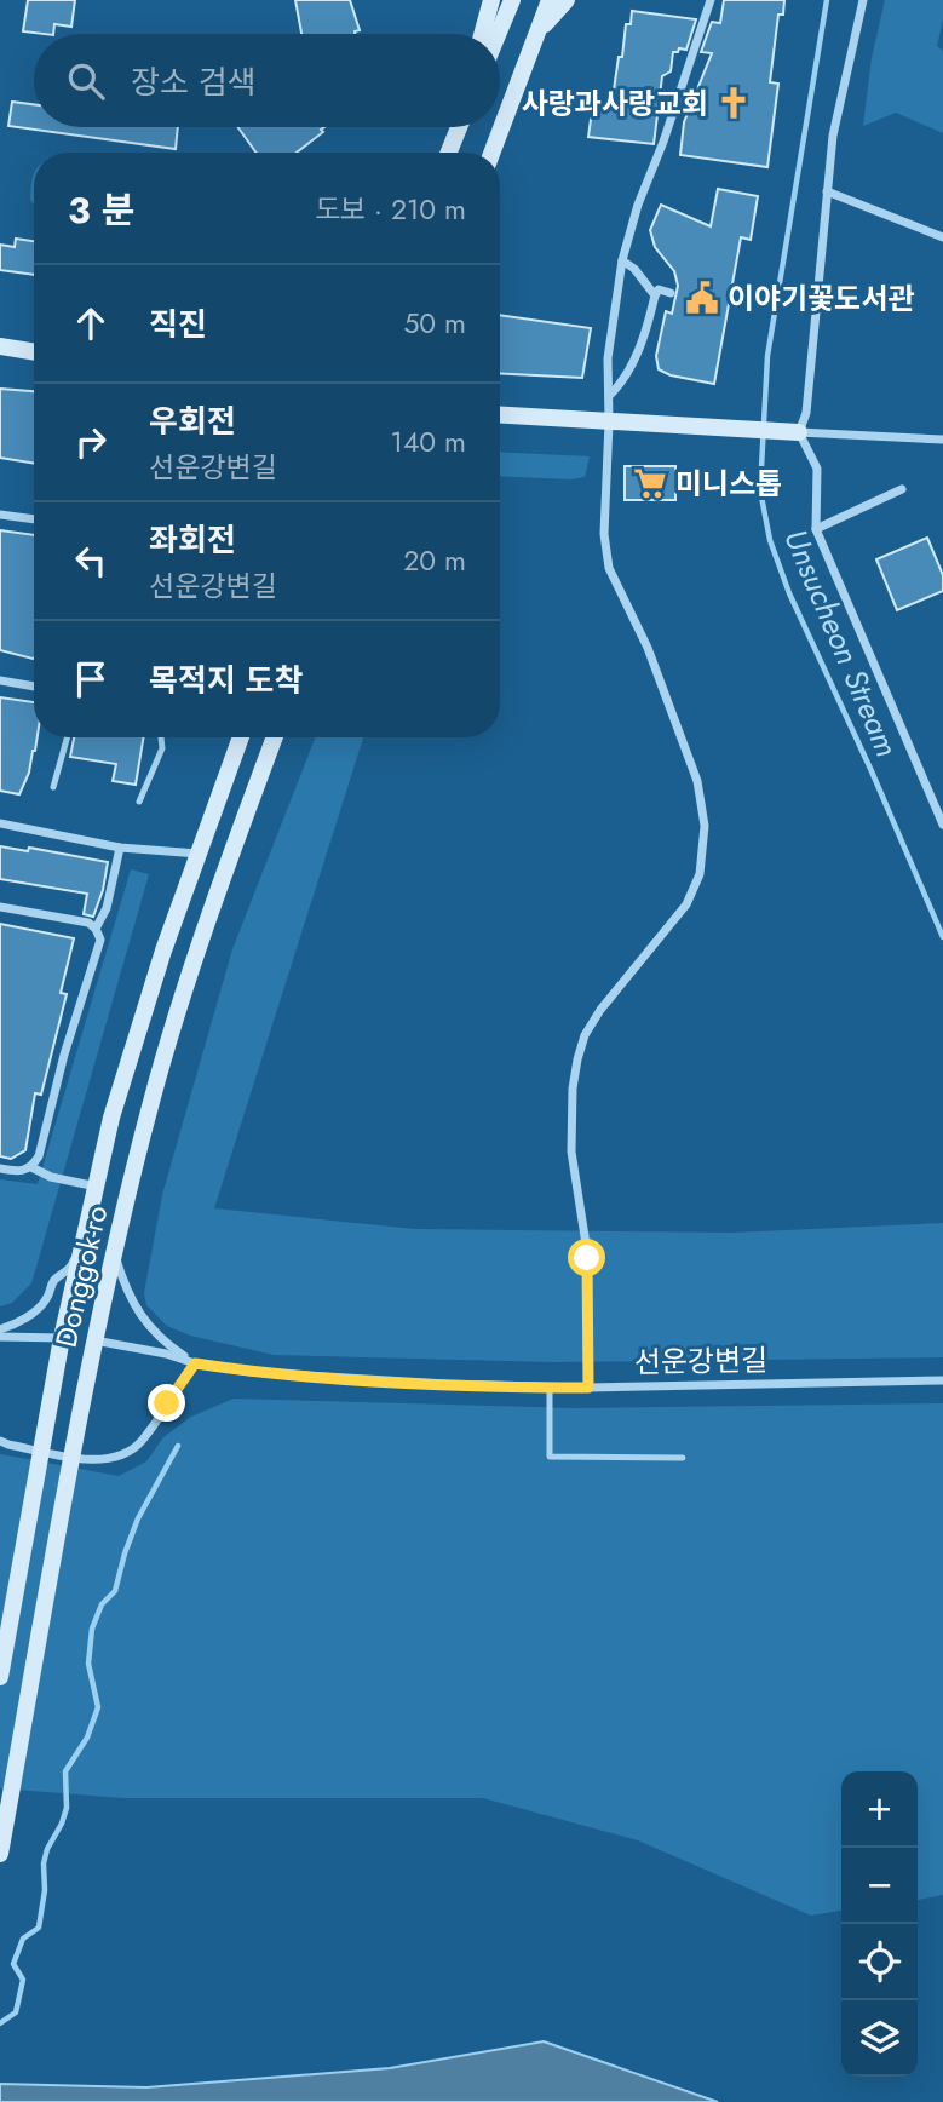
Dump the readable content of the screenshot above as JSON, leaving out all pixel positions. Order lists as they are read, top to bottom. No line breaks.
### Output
{"streets":{"main road":["Donggok-ro"],"street":["선운강변길"]},"crossings":[["Donggok-ro","선운강변길"]],"water":["Unsucheon Stream"],"places":{"church":["사랑과사랑교회"],"public building":["이야기꽃도서관"],"supermarket":["미니스톱"]},"page":{"search":"장소 검색","heading":["3 분","도보 · 210 m"],"list":[["직진","50 m"],["우회전","선운강변길","140 m"],["좌회전","선운강변길","20 m"],"목적지 도착"],"map_buttons":["+","−"]}}
